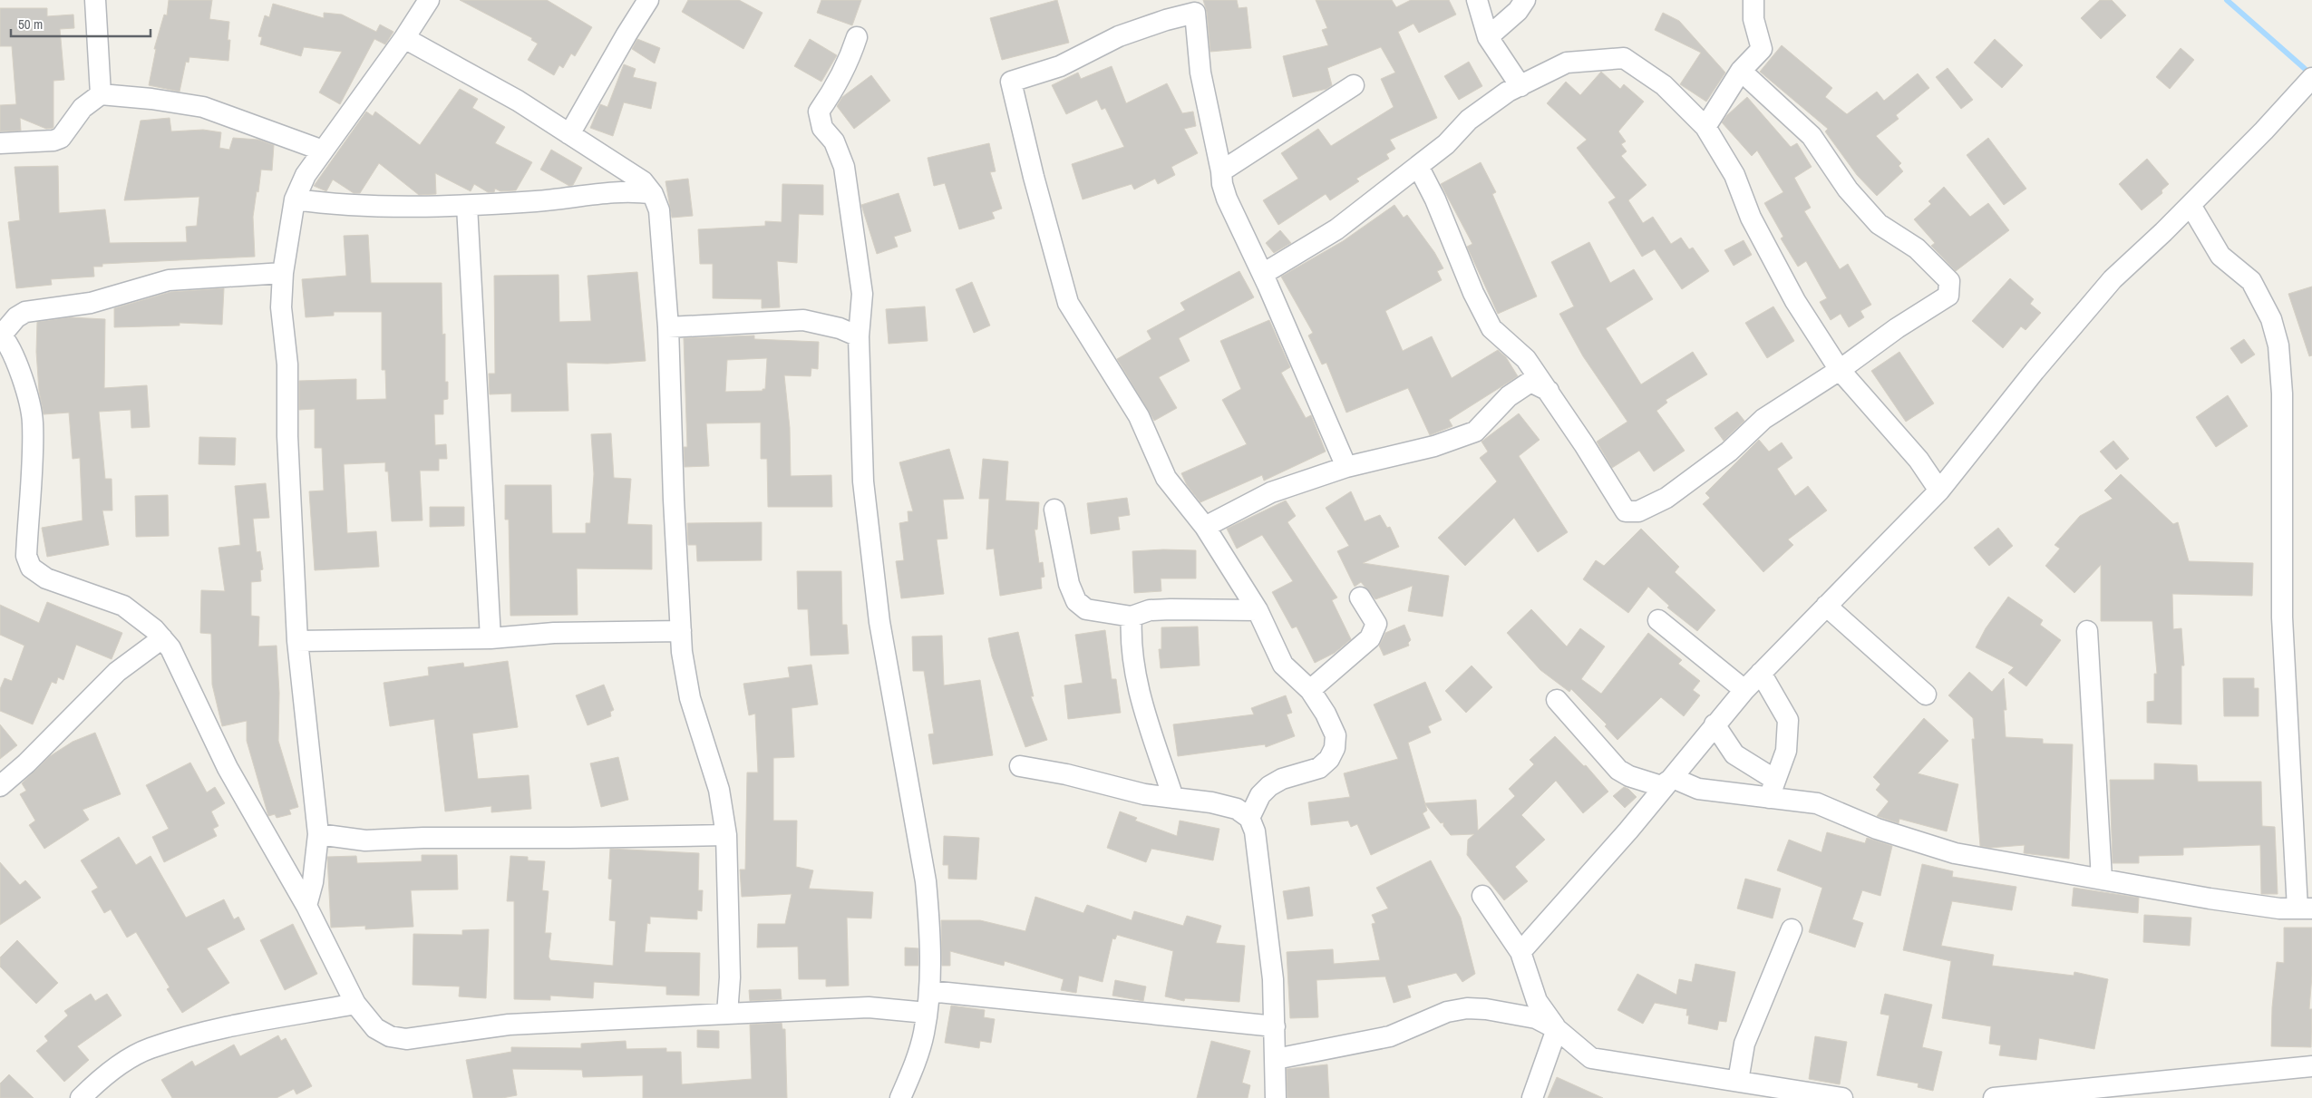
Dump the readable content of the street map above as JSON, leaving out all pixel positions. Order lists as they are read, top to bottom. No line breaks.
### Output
{"scale_bar":"50 m"}
